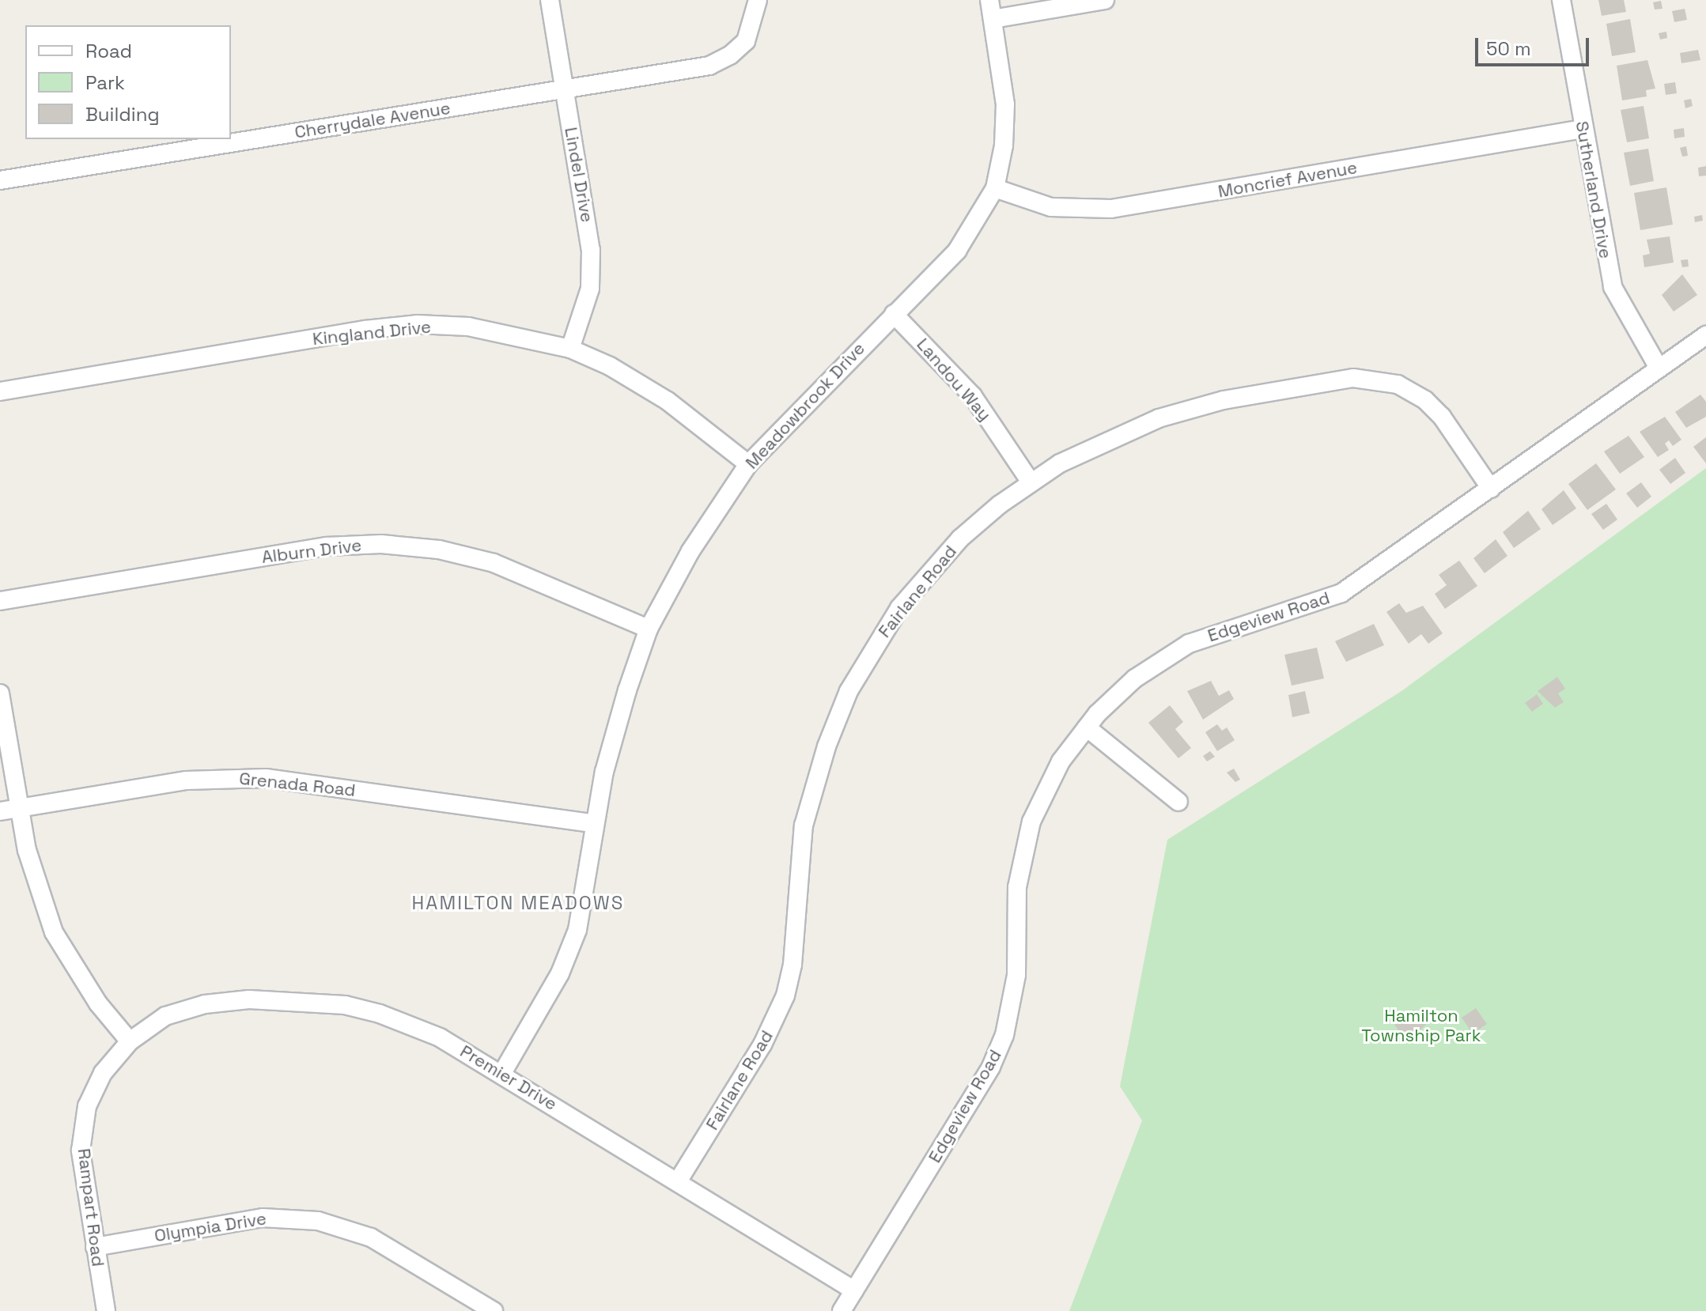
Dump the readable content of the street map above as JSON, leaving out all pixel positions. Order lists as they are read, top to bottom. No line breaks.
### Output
{"streets":{"street":["Cherrydale Avenue","Lindel Drive","Moncrief Avenue","Sutherland Drive","Kingland Drive","Landou Way","Meadowbrook Drive","Alburn Drive","Fairlane Road","Edgeview Road","Grenada Road","Premier Drive","Rampart Road","Olympia Drive"]},"crossings":[["Cherrydale Avenue","Lindel Drive"],["Lindel Drive","Kingland Drive"],["Moncrief Avenue","Sutherland Drive"],["Moncrief Avenue","Meadowbrook Drive"],["Sutherland Drive","Edgeview Road"],["Kingland Drive","Meadowbrook Drive"],["Landou Way","Meadowbrook Drive"],["Landou Way","Fairlane Road"],["Meadowbrook Drive","Alburn Drive"],["Meadowbrook Drive","Grenada Road"],["Meadowbrook Drive","Premier Drive"],["Fairlane Road","Edgeview Road"],["Fairlane Road","Premier Drive"],["Edgeview Road","Premier Drive"],["Premier Drive","Rampart Road"],["Rampart Road","Olympia Drive"]],"districts":["HAMILTON MEADOWS"],"parks":["Hamilton Township Park"],"legend":["Road","Park","Building"],"scale_bar":"50 m"}
